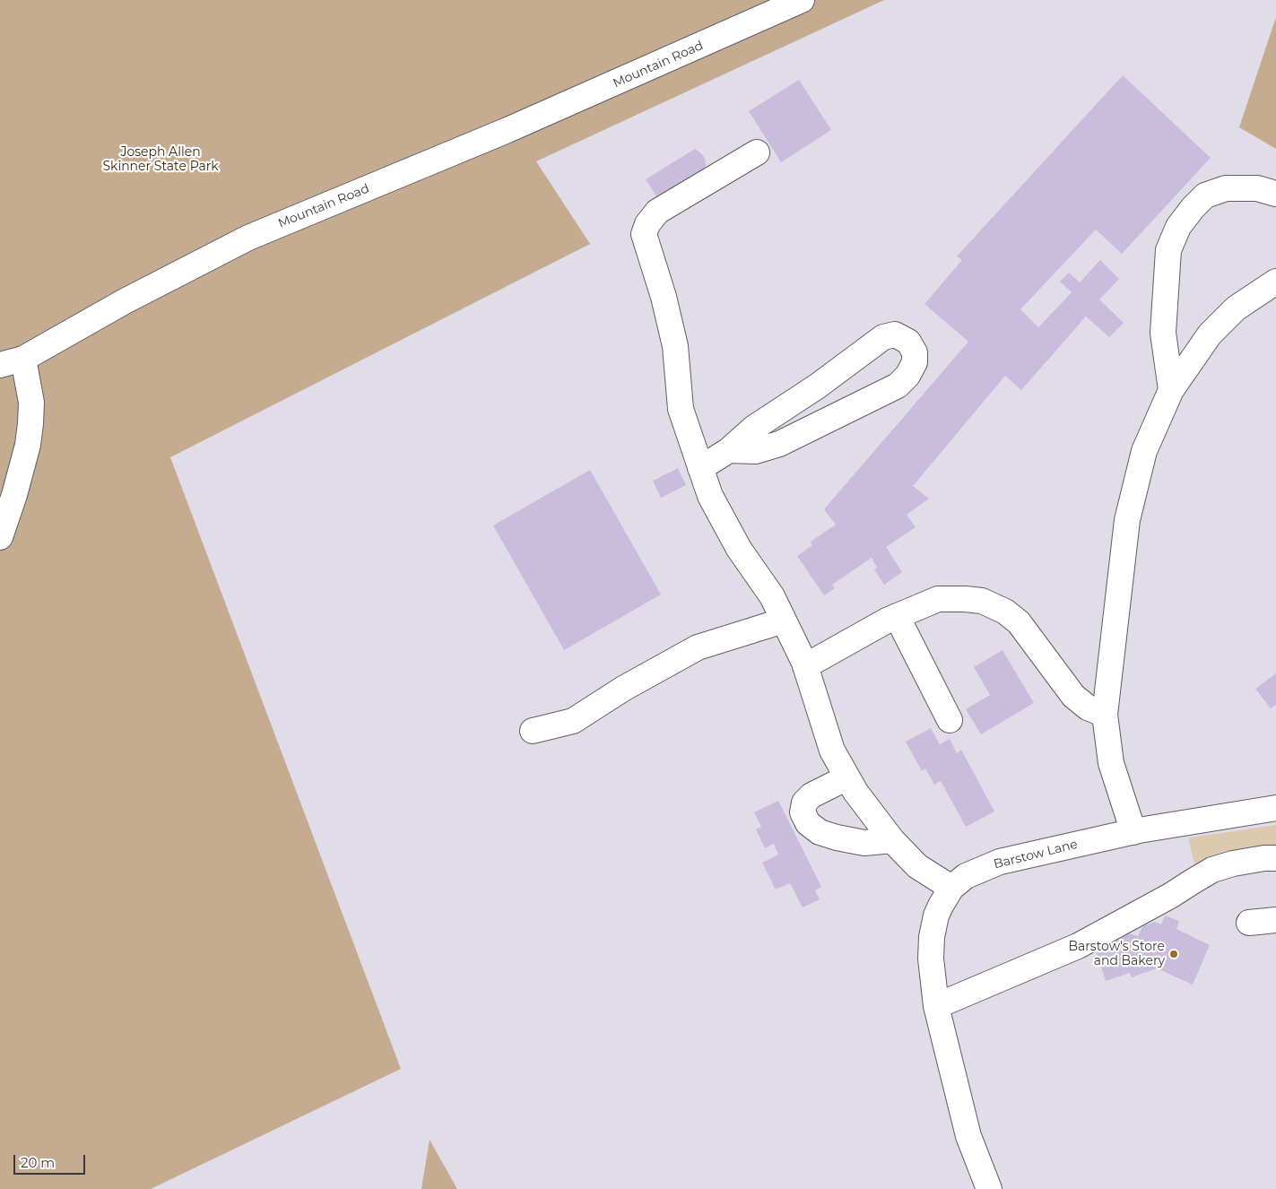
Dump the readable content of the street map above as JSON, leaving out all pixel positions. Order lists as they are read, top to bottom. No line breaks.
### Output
{"streets":{"street":["Mountain Road","Barstow Lane"]},"parks":["Joseph Allen Skinner State Park"],"places":["Barstow's Store and Bakery"],"scale_bar":"20 m"}
